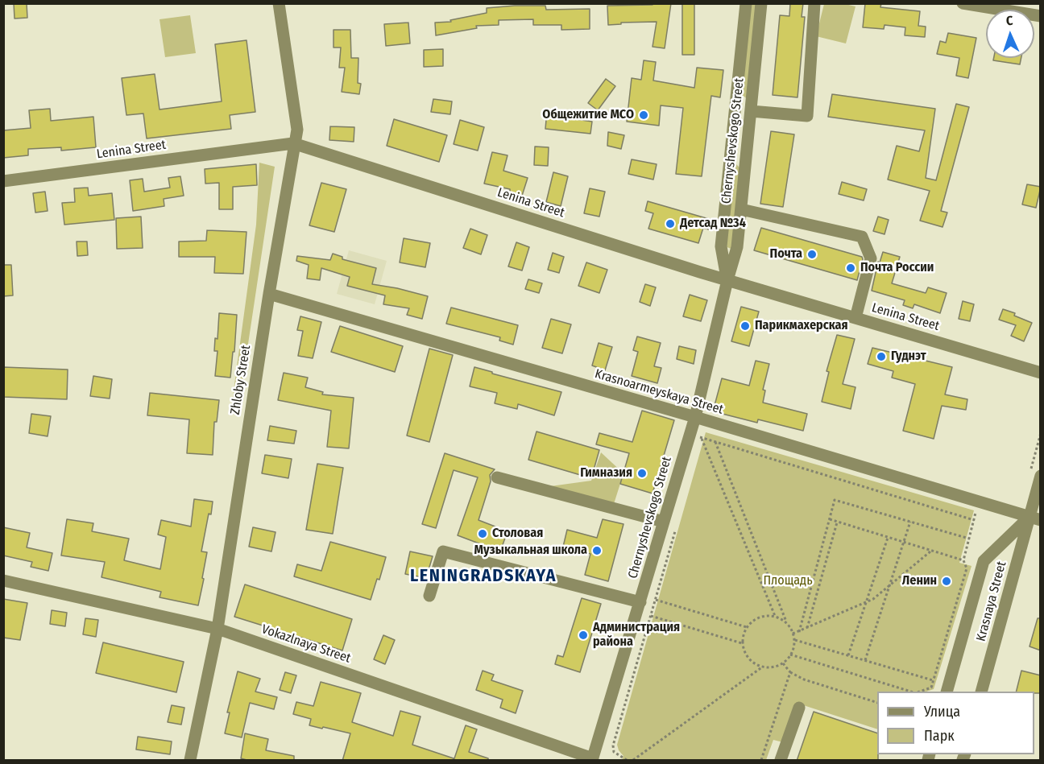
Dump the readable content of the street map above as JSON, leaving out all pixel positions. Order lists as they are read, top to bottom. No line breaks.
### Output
{"streets":{"street":["Chernyshevskogo Street","Lenina Street","Zhloby Street","Krasnoarmeyskaya Street","Krasnaya Street","Vokazlnaya Street"]},"crossings":[["Chernyshevskogo Street","Lenina Street"],["Chernyshevskogo Street","Krasnoarmeyskaya Street"],["Chernyshevskogo Street","Vokazlnaya Street"],["Lenina Street","Zhloby Street"],["Zhloby Street","Krasnoarmeyskaya Street"],["Zhloby Street","Vokazlnaya Street"],["Krasnoarmeyskaya Street","Krasnaya Street"]],"districts":["LENINGRADSKAYA"],"parks":["Площадь"],"places":["Общежитие МСО","Детсад №34","Почта","Почта России","Парикмахерская","Гуднэт","Гимназия","Столовая","Музыкальная школа","Ленин","Администрация района"],"legend":["Улица","Парк"],"north":"top"}
